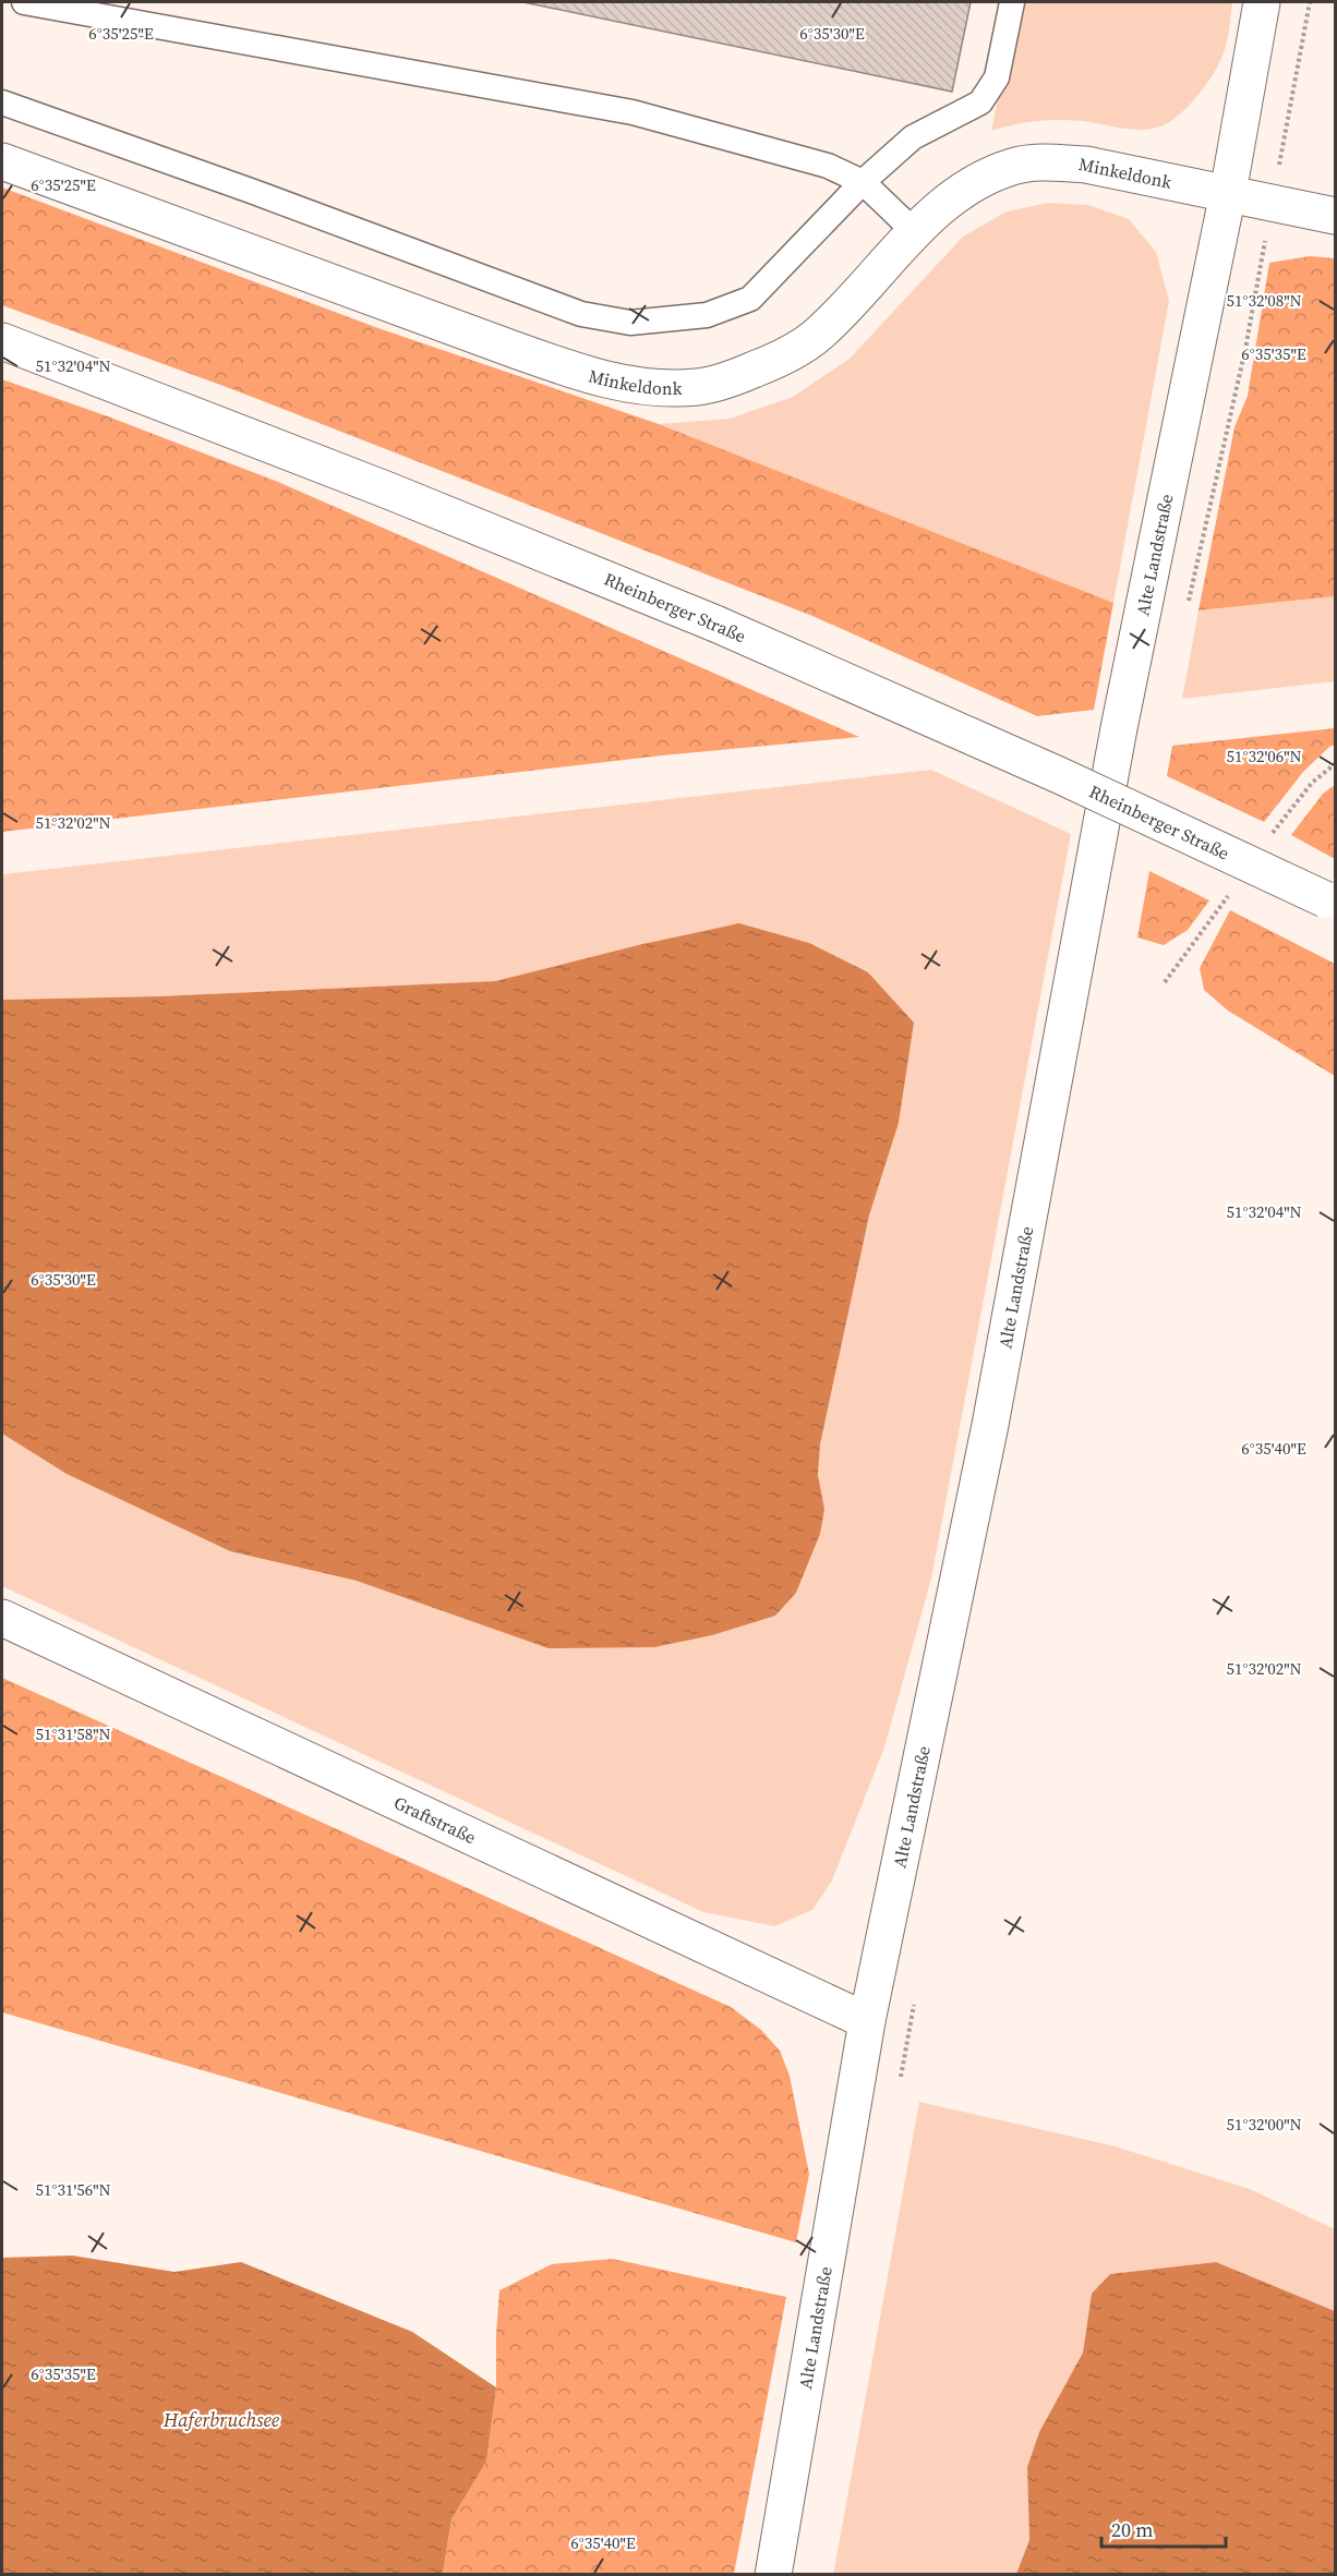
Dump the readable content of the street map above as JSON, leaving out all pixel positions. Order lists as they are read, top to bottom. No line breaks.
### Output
{"streets":{"street":["Minkeldonk","Alte Landstraße","Rheinberger Straße","Graftstraße"]},"crossings":[["Minkeldonk","Alte Landstraße"],["Alte Landstraße","Graftstraße"]],"water":["Haferbruchsee"],"scale_bar":"20 m","coordinates":["6°35'25\"E","6°35'30\"E","51°32'08\"N","6°35'35\"E","51°32'04\"N","51°32'06\"N","51°32'02\"N","6°35'40\"E","51°31'58\"N","51°32'00\"N","51°31'56\"N"]}
